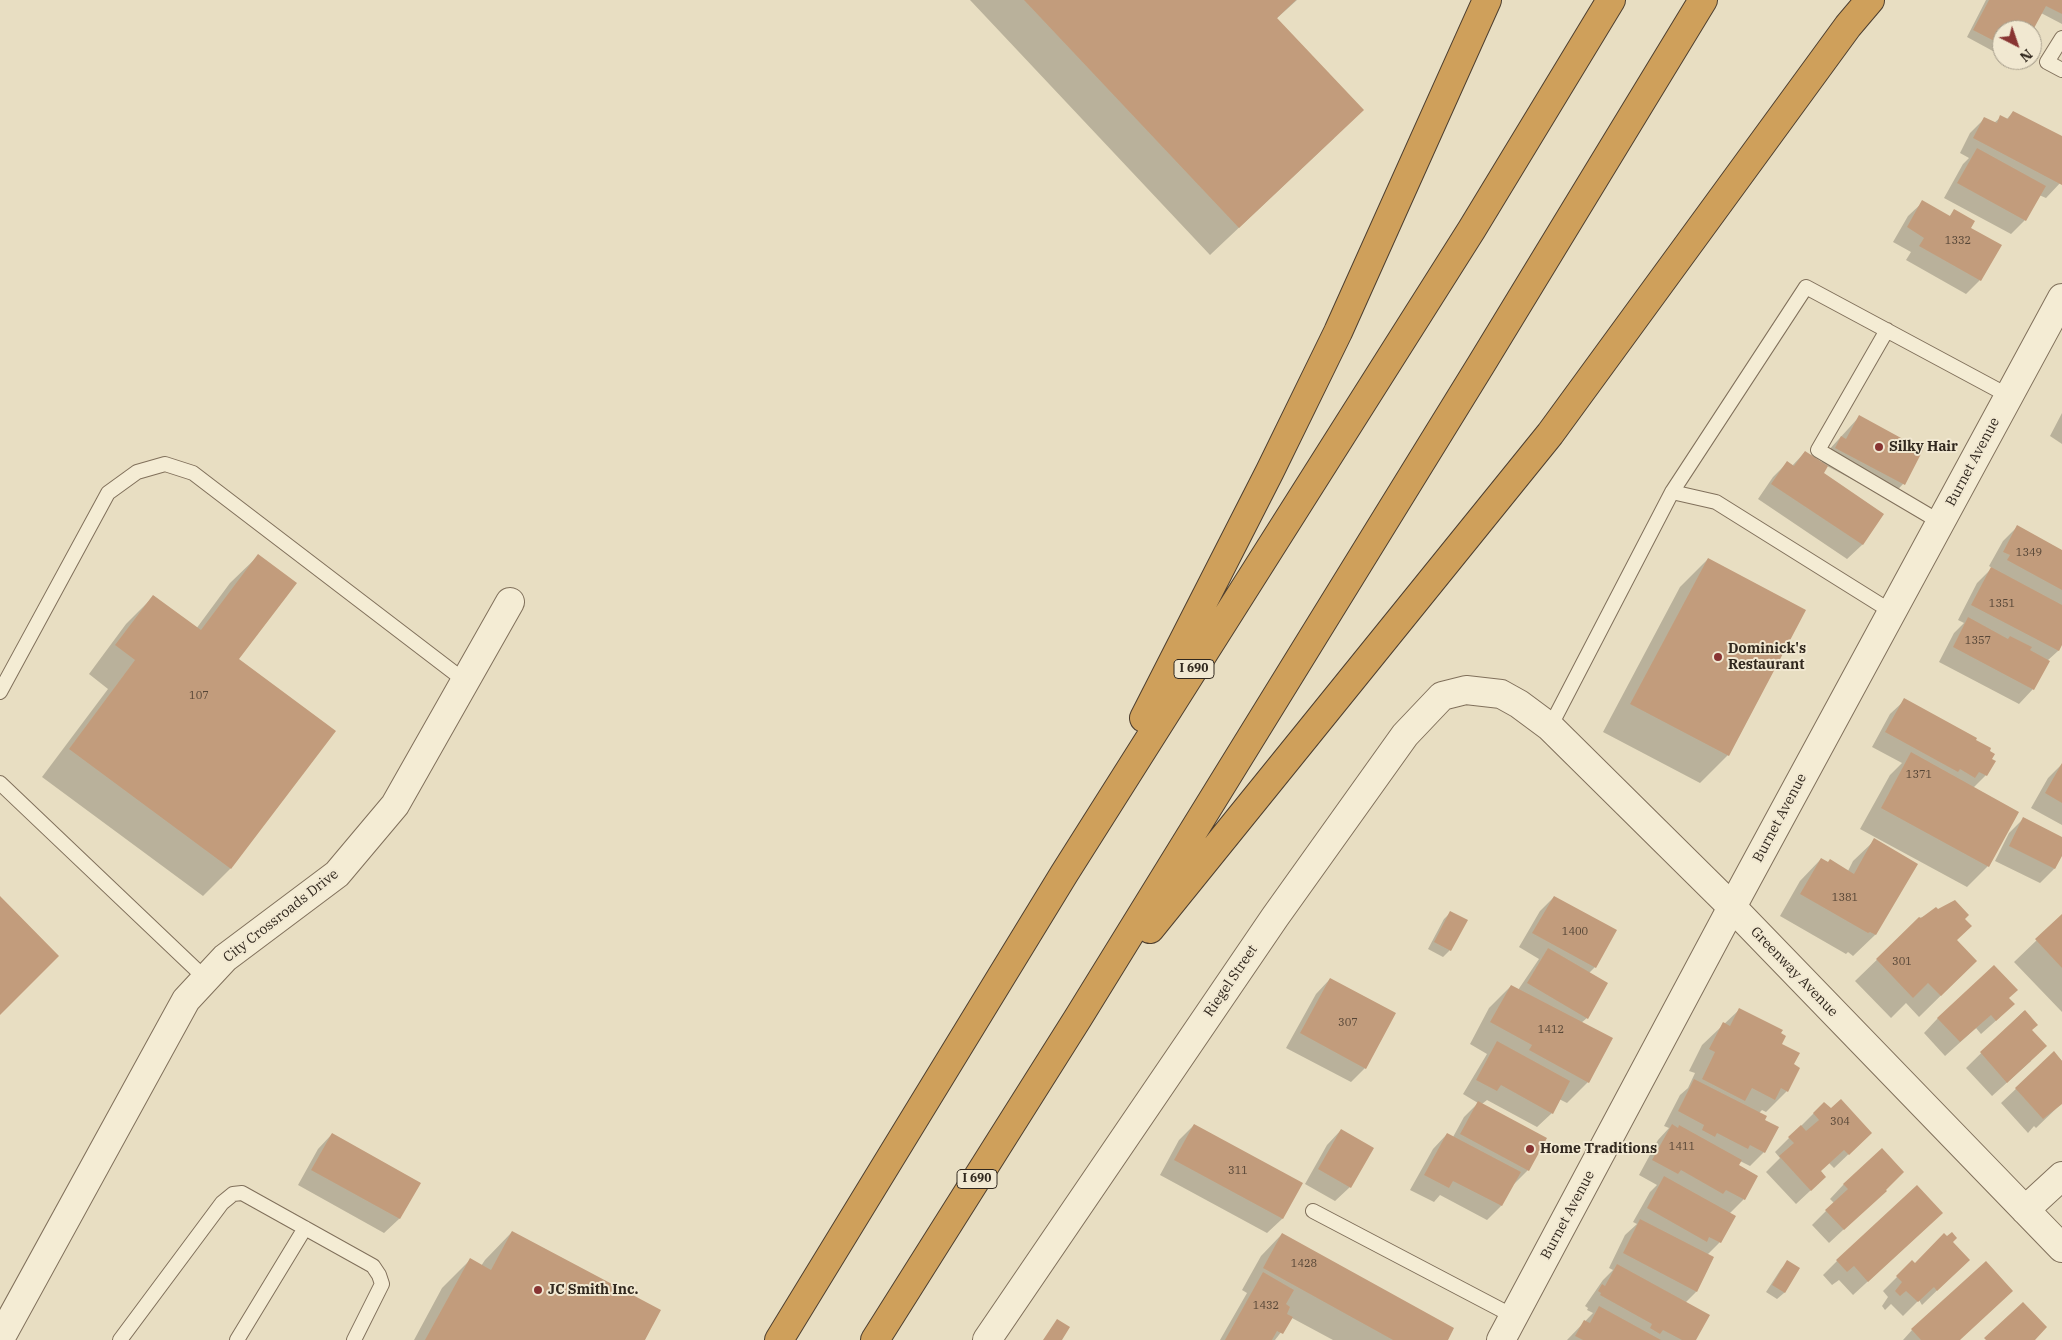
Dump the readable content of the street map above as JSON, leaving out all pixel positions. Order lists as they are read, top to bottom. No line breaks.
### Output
{"streets":{"highway":["I 690"],"street":["Burnet Avenue","City Crossroads Drive","Greenway Avenue","Riegel Street"]},"crossings":[["Burnet Avenue","Greenway Avenue"],["Greenway Avenue","Riegel Street"]],"places":["Silky Hair","Dominick's Restaurant","Home Traditions","JC Smith Inc."],"house_numbers":["1332","1349","1351","1357","107","1371","1381","1400","301","307","1412","304","1411","311","1428","1432"],"north":"bottom right"}
